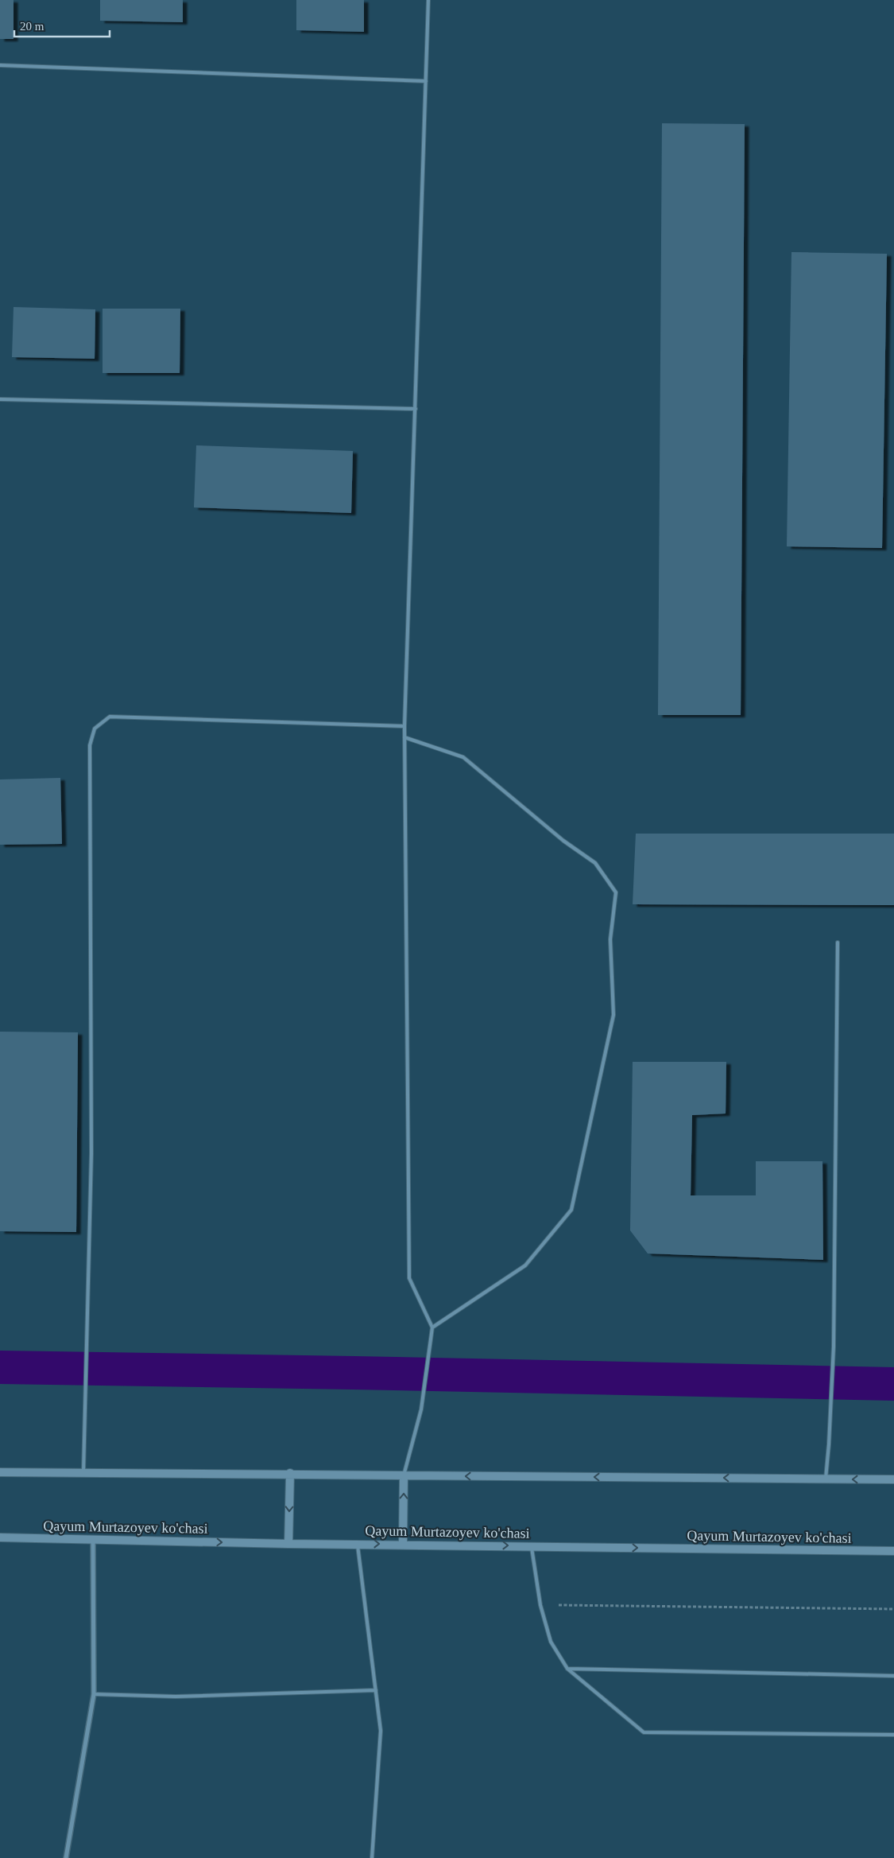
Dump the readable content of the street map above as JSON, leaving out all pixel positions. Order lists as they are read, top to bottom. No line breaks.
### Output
{"streets":{"street":["Qayum Murtazoyev ko'chasi"]},"scale_bar":"20 m"}
